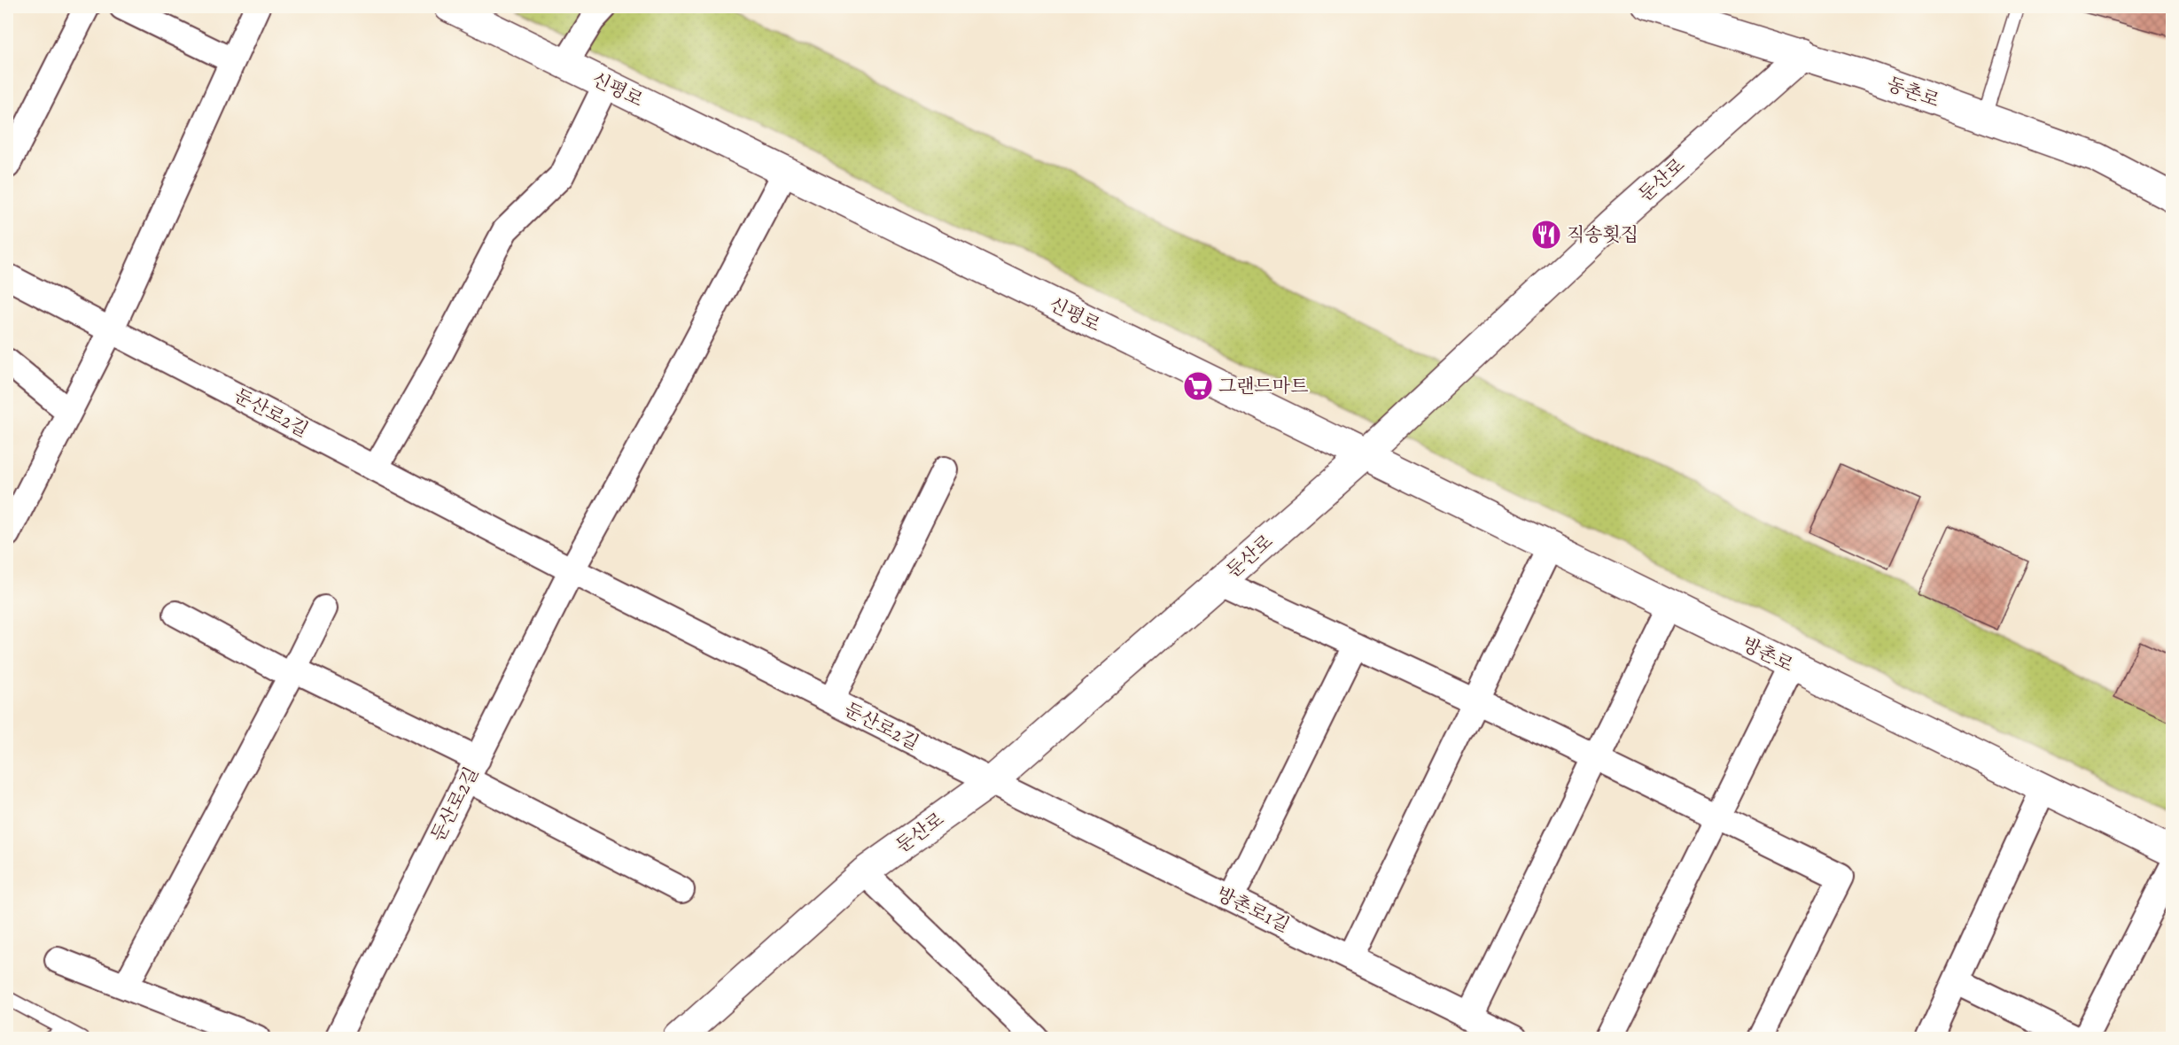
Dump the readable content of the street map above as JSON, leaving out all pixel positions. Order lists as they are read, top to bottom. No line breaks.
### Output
{"streets":{"street":["신평로","동촌로","둔산로","둔산로2길","방촌로","방촌로1길"]},"crossings":[["신평로","둔산로"],["신평로","둔산로2길"],["신평로","방촌로"],["동촌로","둔산로"],["둔산로","둔산로2길"],["둔산로","방촌로"],["둔산로","방촌로1길"],["둔산로2길","방촌로1길"]],"places":{"restaurant":["직송횟집"],"supermarket":["그랜드마트"]}}
